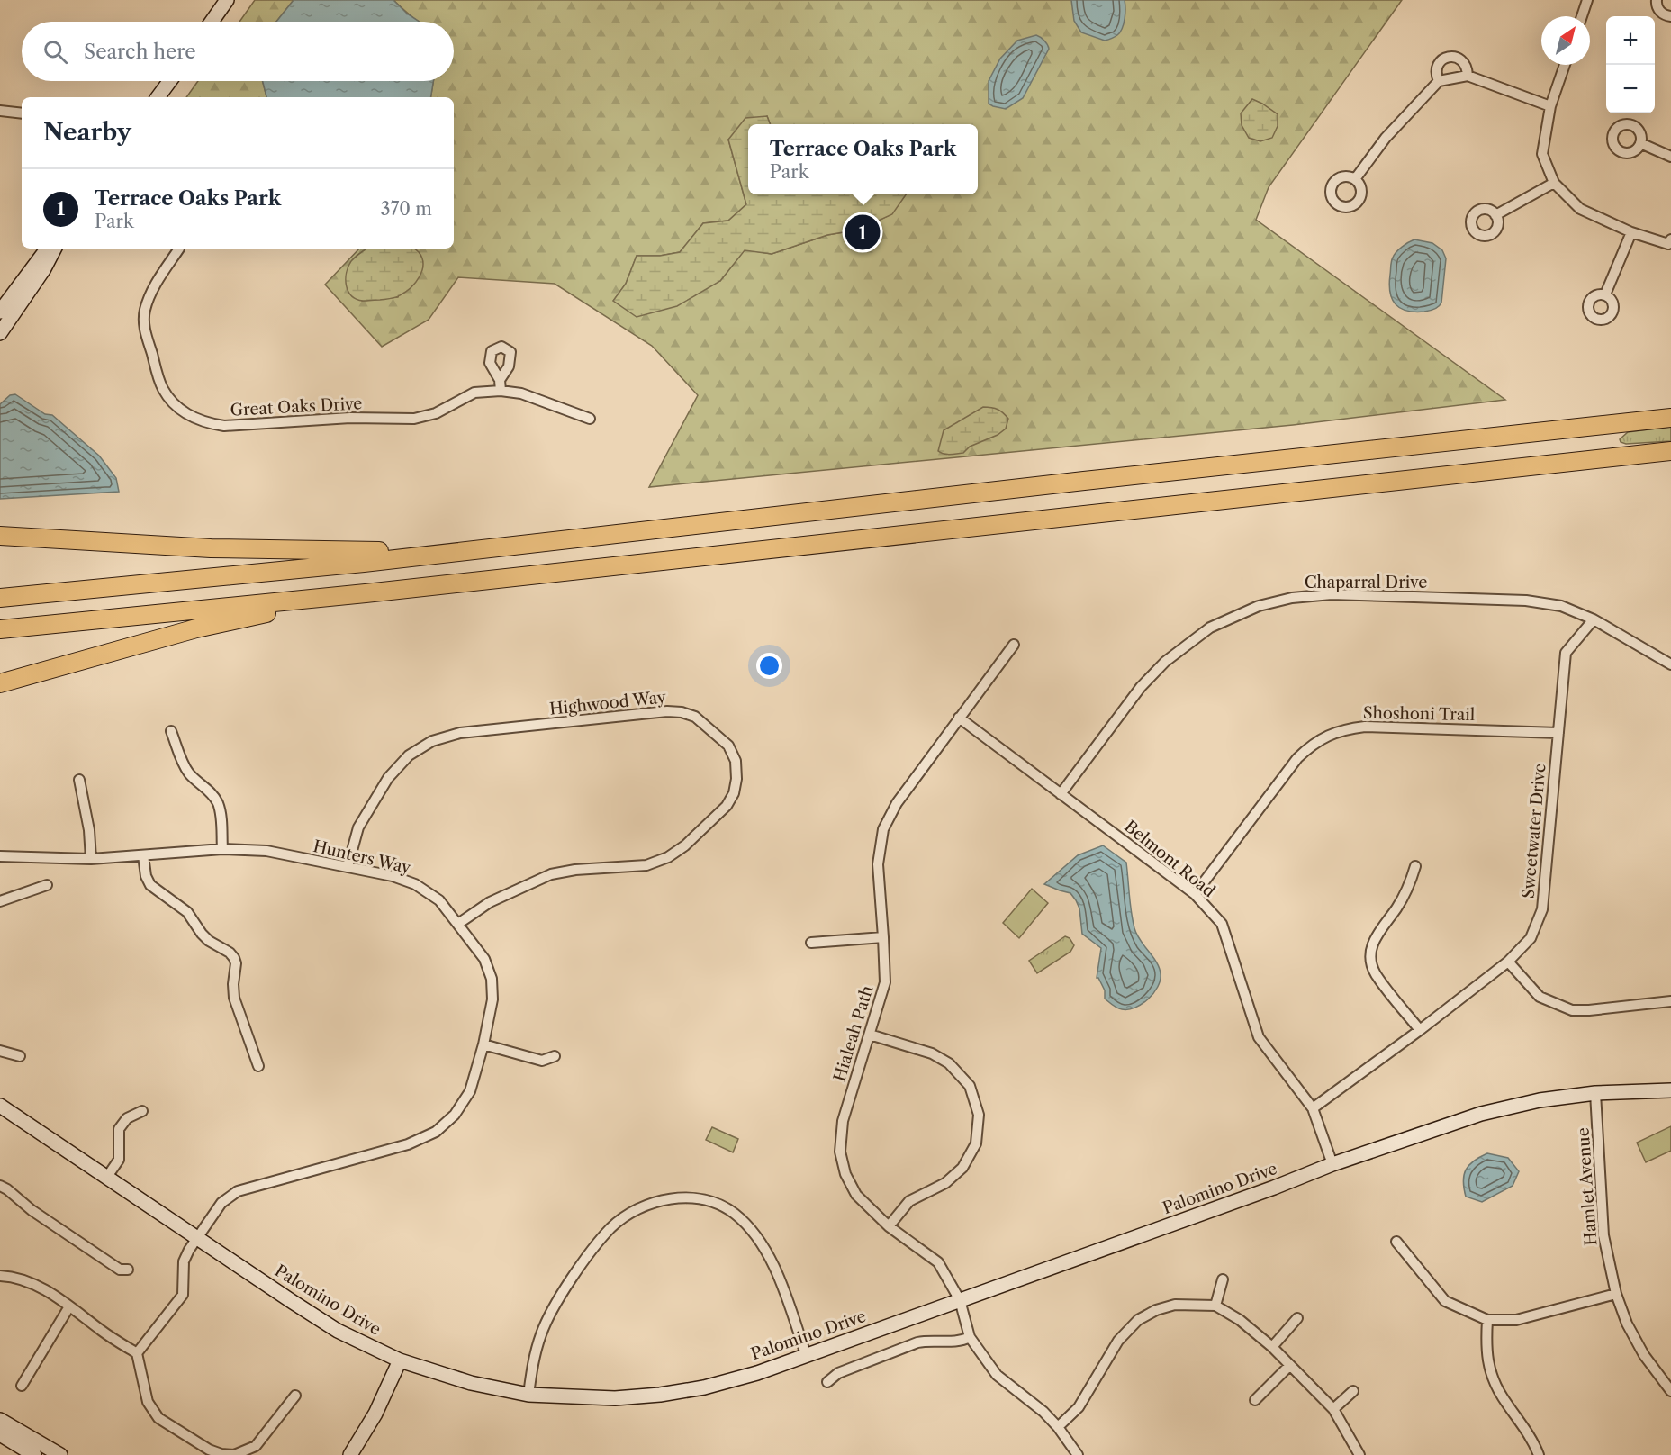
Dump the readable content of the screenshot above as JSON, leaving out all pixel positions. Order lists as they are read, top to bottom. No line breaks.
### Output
{"streets":{"street":["Great Oaks Drive","Chaparral Drive","Highwood Way","Shoshoni Trail","Sweetwater Drive","Hunters Way","Belmont Road","Hialeah Path","Hamlet Avenue","Palomino Drive"]},"crossings":[["Chaparral Drive","Sweetwater Drive"],["Chaparral Drive","Belmont Road"],["Highwood Way","Hunters Way"],["Shoshoni Trail","Sweetwater Drive"],["Shoshoni Trail","Belmont Road"],["Sweetwater Drive","Belmont Road"],["Hunters Way","Palomino Drive"],["Belmont Road","Hialeah Path"],["Belmont Road","Palomino Drive"],["Hialeah Path","Palomino Drive"],["Hamlet Avenue","Palomino Drive"]],"north":"top right","page":{"map_buttons":["+","−"],"search":"Search here","heading":"Nearby","popup":["Terrace Oaks Park","Park"],"list":[{"mark":"1","name":"Terrace Oaks Park","note":"Park","value":"370 m"}],"pins":"1"}}
